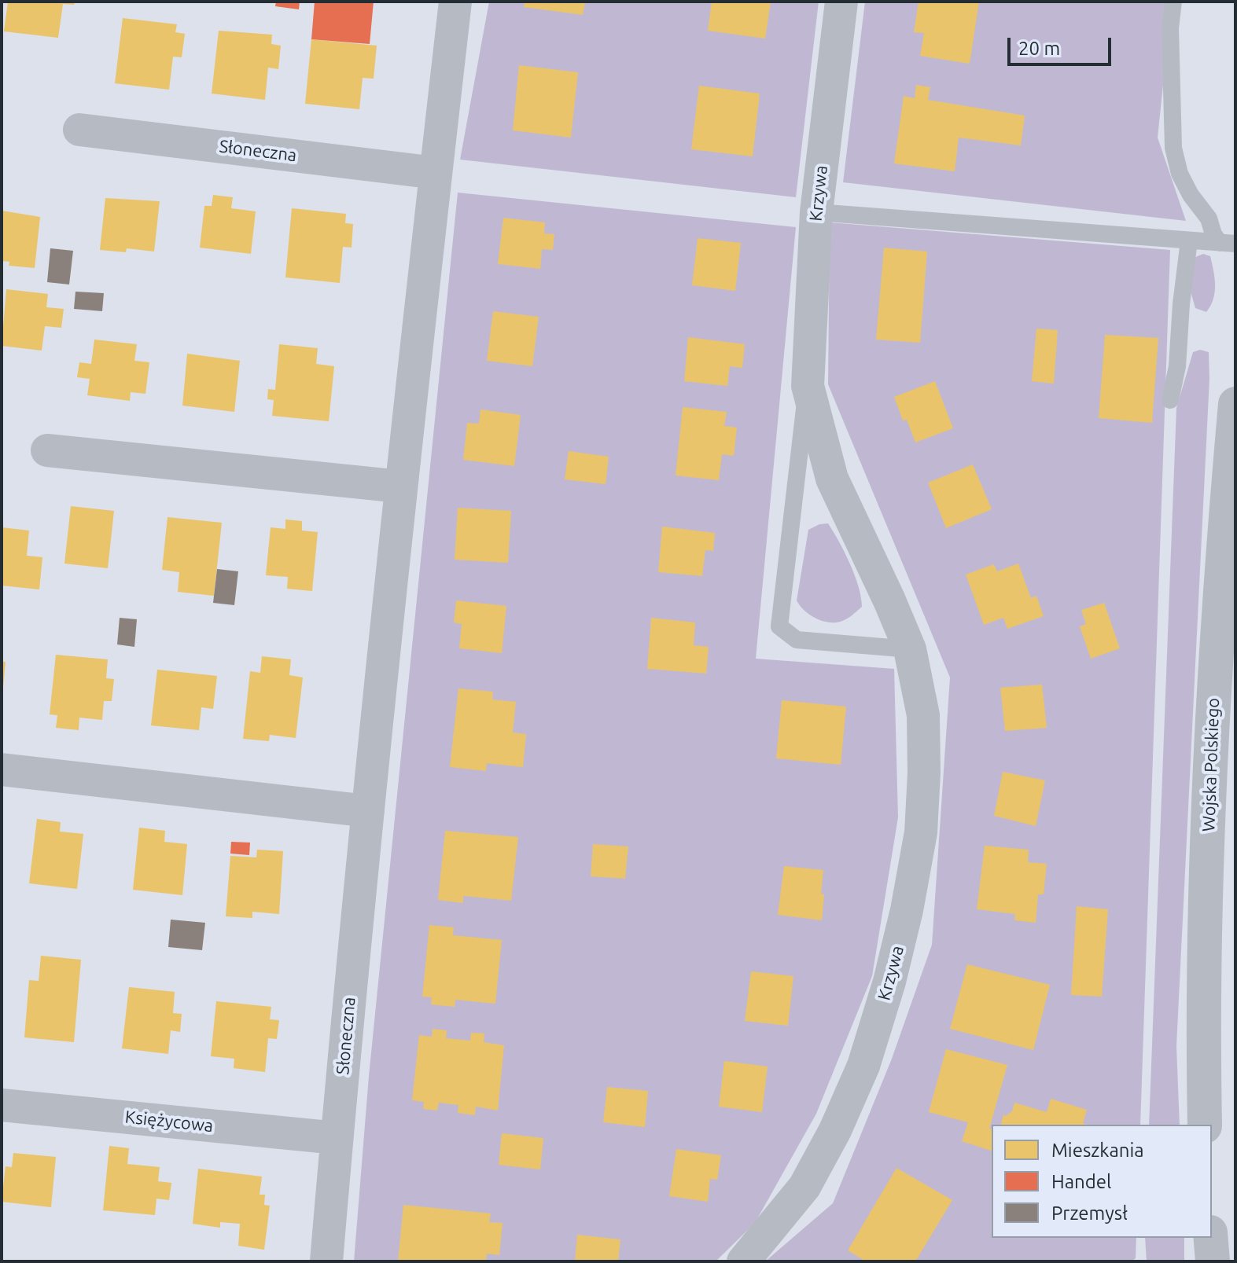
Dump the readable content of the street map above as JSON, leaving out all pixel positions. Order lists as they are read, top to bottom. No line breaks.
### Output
{"streets":{"street":["Słoneczna","Krzywa","Wojska Polskiego","Księżycowa"]},"crossings":[["Słoneczna","Księżycowa"]],"legend":["Mieszkania","Handel","Przemysł"],"scale_bar":"20 m"}
